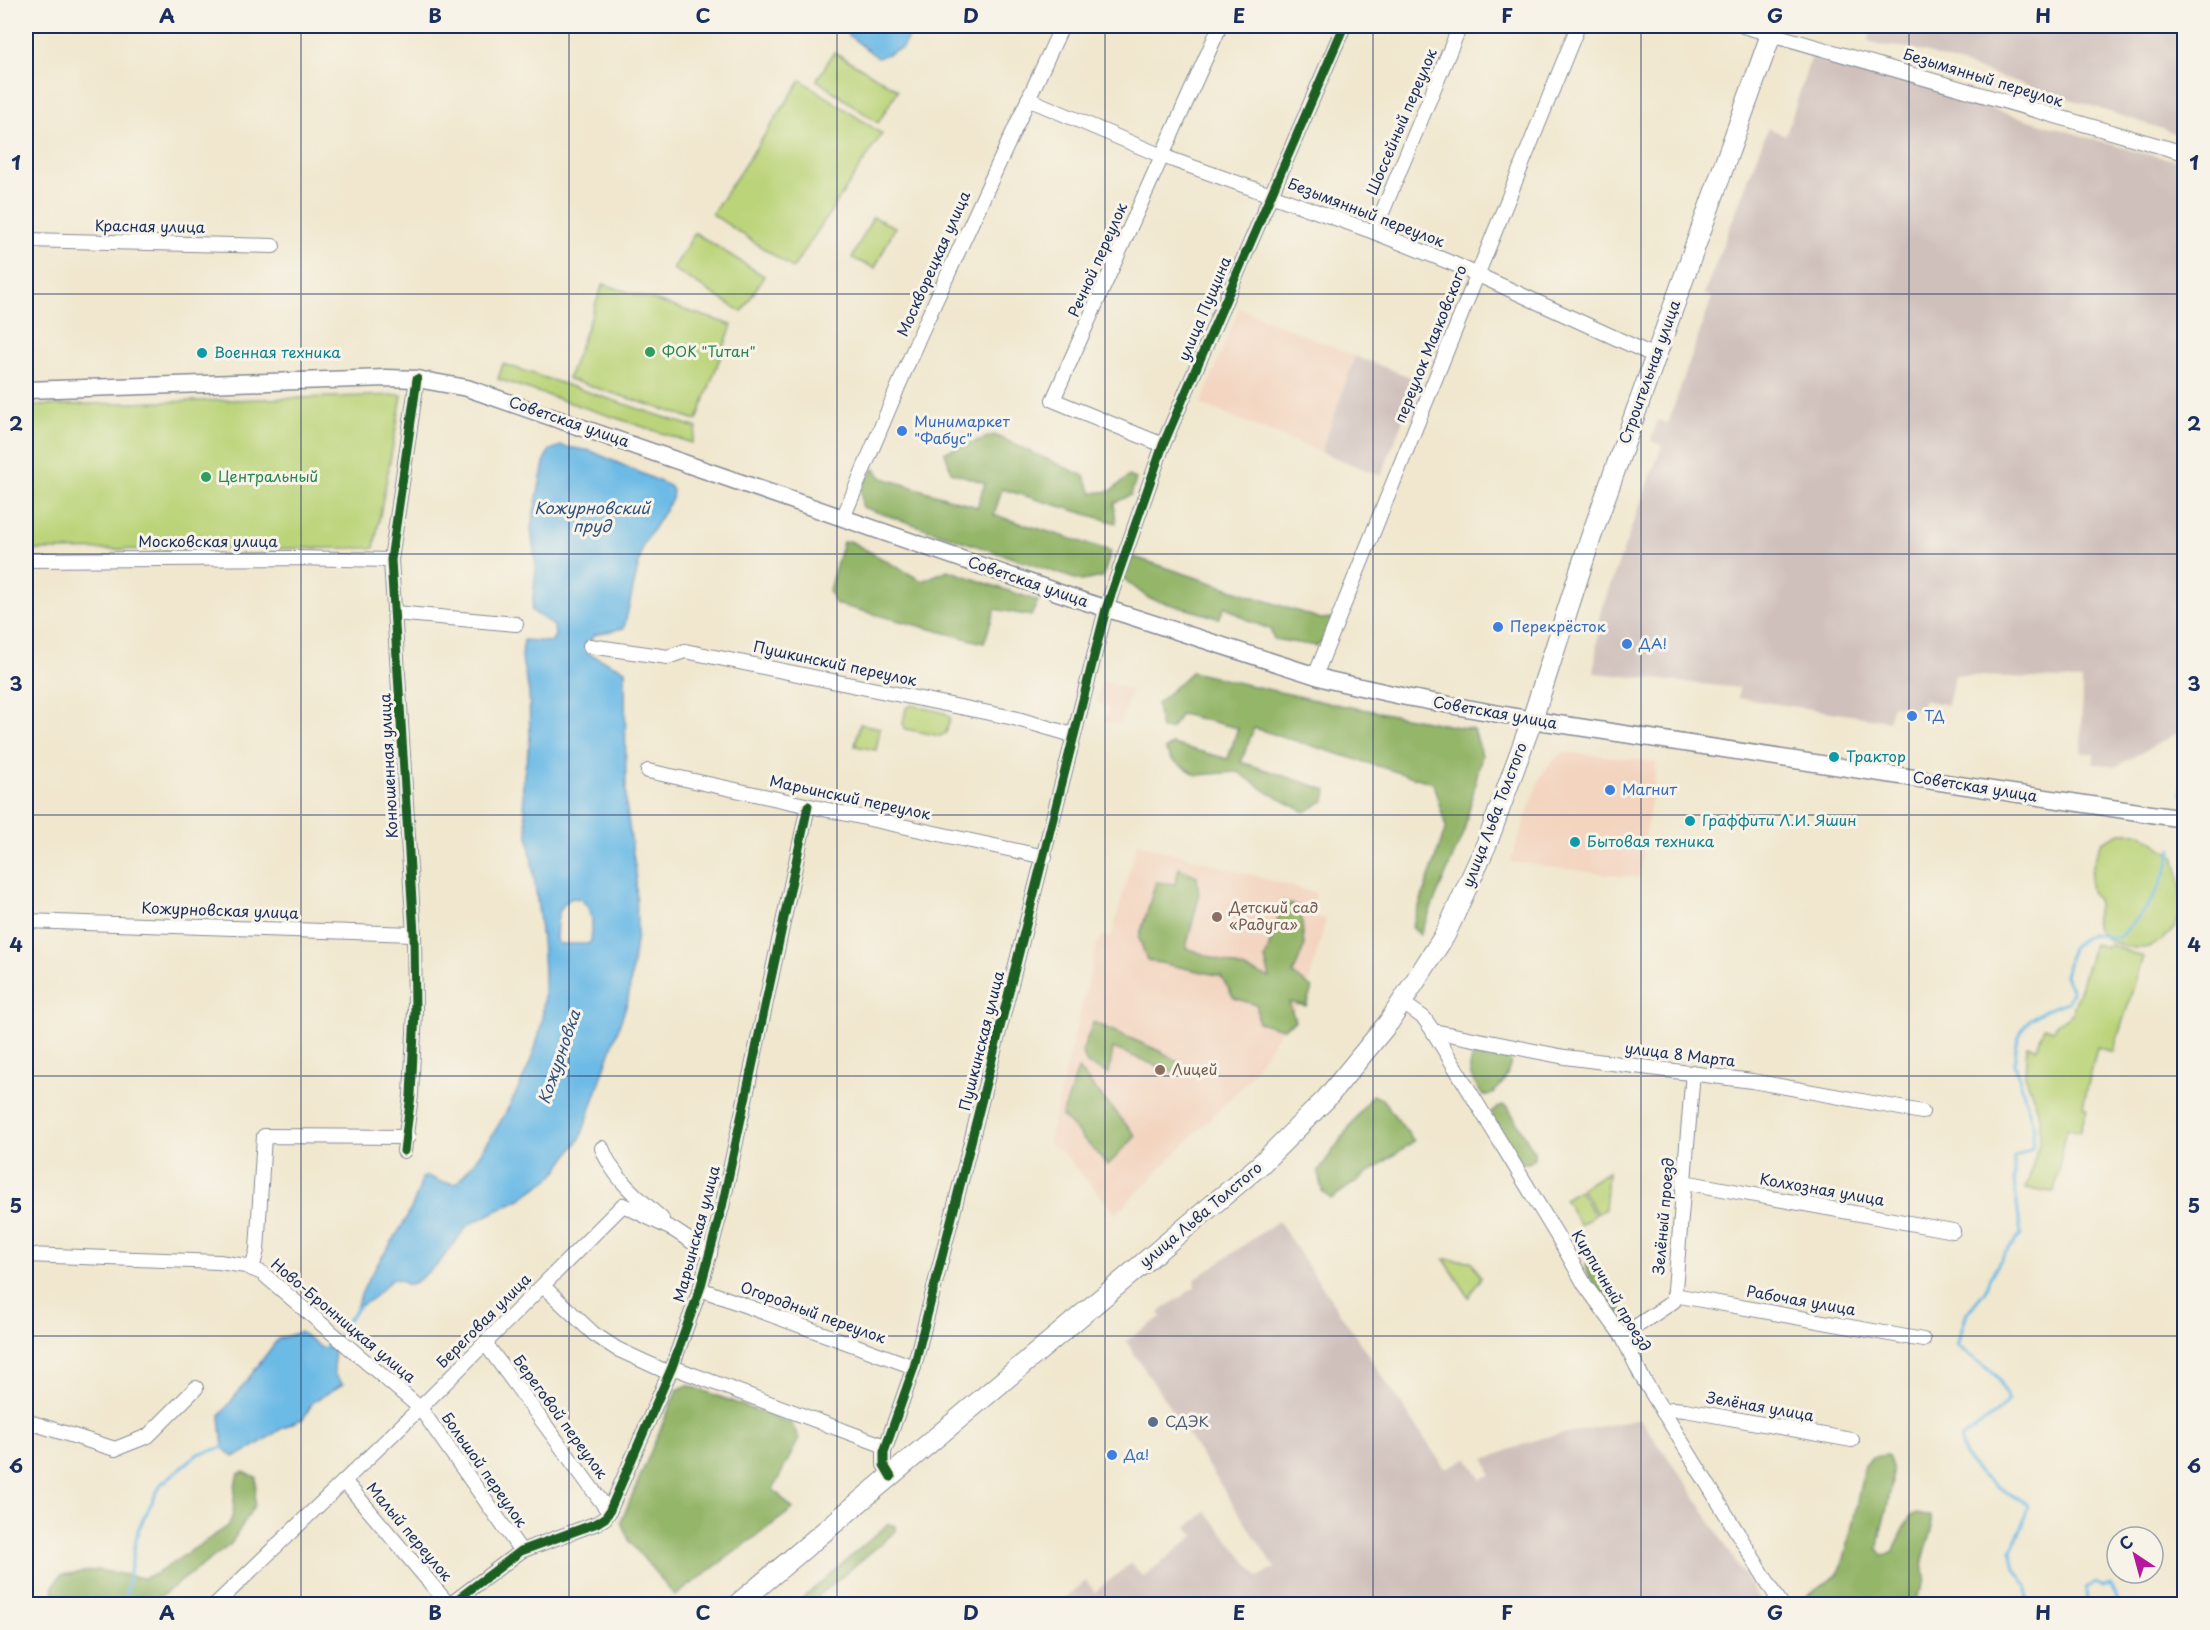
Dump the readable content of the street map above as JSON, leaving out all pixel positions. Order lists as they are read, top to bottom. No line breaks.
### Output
{"streets":{"highway":["Строительная улица","улица Льва Толстого"],"main road":["Советская улица"],"street":["Безымянный переулок","Шоссейный переулок","Красная улица","Речной переулок","Москворецкая улица","улица Пущина","переулок Маяковского","Московская улица","Пушкинский переулок","Конюшенная улица","Марьинский переулок","Кожурновская улица","Пушкинская улица","улица 8 Марта","Колхозная улица","Зелёный проезд","Марьинская улица","Кирпичный проезд","Рабочая улица","Огородный переулок","Ново-Бронницкая улица","Береговая улица","Зелёная улица","Береговой переулок","Большой переулок","Малый переулок"]},"crossings":[["Безымянный переулок","Шоссейный переулок"],["Безымянный переулок","Речной переулок"],["Безымянный переулок","Москворецкая улица"],["Безымянный переулок","улица Пущина"],["Безымянный переулок","переулок Маяковского"],["Безымянный переулок","Строительная улица"],["Речной переулок","улица Пущина"],["Москворецкая улица","Советская улица"],["улица Пущина","Советская улица"],["улица Пущина","Пушкинская улица"],["переулок Маяковского","Советская улица"],["Строительная улица","Советская улица"],["Строительная улица","улица Льва Толстого"],["Советская улица","Конюшенная улица"],["Советская улица","улица Льва Толстого"],["Советская улица","Пушкинская улица"],["Московская улица","Конюшенная улица"],["Пушкинский переулок","Пушкинская улица"],["Конюшенная улица","Кожурновская улица"],["Марьинский переулок","Пушкинская улица"],["Марьинский переулок","Марьинская улица"],["улица Льва Толстого","Пушкинская улица"],["улица Льва Толстого","Кирпичный проезд"],["Пушкинская улица","Огородный переулок"],["улица 8 Марта","Зелёный проезд"],["улица 8 Марта","Кирпичный проезд"],["Колхозная улица","Зелёный проезд"],["Зелёный проезд","Кирпичный проезд"],["Зелёный проезд","Рабочая улица"],["Марьинская улица","Огородный переулок"],["Марьинская улица","Береговая улица"],["Марьинская улица","Береговой переулок"],["Кирпичный проезд","Зелёная улица"],["Ново-Бронницкая улица","Береговая улица"],["Ново-Бронницкая улица","Большой переулок"],["Береговая улица","Береговой переулок"],["Береговая улица","Большой переулок"],["Береговая улица","Малый переулок"]],"water":["Кожурновский пруд","Кожурновка"],"places":["ФОК \"Титан\"","Военная техника","Минимаркет \"Фабус\"","Центральный","Перекрёсток","ДА!","ТД","Трактор","Магнит","Граффити Л.И. Яшин","Бытовая техника","Детский сад «Радуга»","Лицей","СДЭК","Да!"],"north":"top left","grid":{"columns":["A","B","C","D","E","F","G","H"],"rows":["1","2","3","4","5","6"]}}
